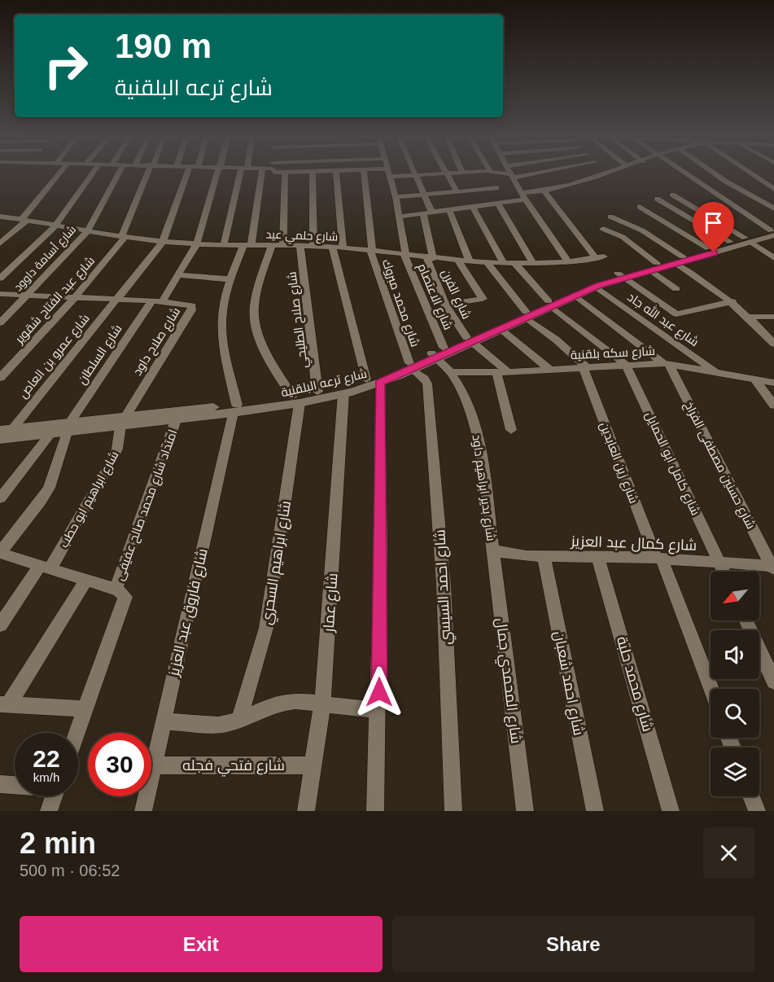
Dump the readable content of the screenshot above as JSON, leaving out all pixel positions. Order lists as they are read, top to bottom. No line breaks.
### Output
{"streets":{"street":["شارع حلمي عيد","شارع أسامة داوود","شارع الفرن","شارع الاعتصام","شارع عبد الفتاح شقوير","شارع محمد مبروك","شارع عبد الله جاد","شارع صلاح الطليحي","شارع صلاح داود","شارع سكه بلقنية","شارع السلطان","شارع عمرو بن العاص","شارع ترعه البلقنية","شارع زين العابدين","شارع كامل ابو الحمايل","شارع حسنين مصطفى الفراخ","شارع بدير ابراهيم داود","شارع ابراهيم ابو حطب","امتداد شارع محمد صالح عفيفى","شارع كمال عبد العزيز","شارع ابراهيم السحري","شارع احمد السيسي","شارع عمار","شارع فاروق عبد العزيز","شارع المحمدي جمال","شارع احمد شعبان","شارع محمد حلبة","شارع فتحي فجله"]},"crossings":[["شارع حلمي عيد","شارع أسامة داوود"],["شارع حلمي عيد","شارع الفرن"],["شارع حلمي عيد","شارع الاعتصام"],["شارع حلمي عيد","شارع عبد الفتاح شقوير"],["شارع حلمي عيد","شارع محمد مبروك"],["شارع حلمي عيد","شارع صلاح الطليحي"],["شارع حلمي عيد","شارع السلطان"],["شارع حلمي عيد","شارع عمرو بن العاص"],["شارع الفرن","شارع سكه بلقنية"],["شارع الفرن","شارع ترعه البلقنية"],["شارع الاعتصام","شارع ترعه البلقنية"],["شارع محمد مبروك","شارع ترعه البلقنية"],["شارع محمد مبروك","شارع احمد السيسي"],["شارع عبد الله جاد","شارع سكه بلقنية"],["شارع عبد الله جاد","شارع ترعه البلقنية"],["شارع صلاح الطليحي","شارع ترعه البلقنية"],["شارع صلاح داود","شارع السلطان"],["شارع صلاح داود","شارع ترعه البلقنية"],["شارع صلاح داود","شارع ابراهيم ابو حطب"],["شارع سكه بلقنية","شارع زين العابدين"],["شارع سكه بلقنية","شارع كامل ابو الحمايل"],["شارع سكه بلقنية","شارع حسنين مصطفى الفراخ"],["شارع سكه بلقنية","شارع بدير ابراهيم داود"],["شارع السلطان","شارع ترعه البلقنية"],["شارع عمرو بن العاص","شارع ترعه البلقنية"],["شارع ترعه البلقنية","شارع ابراهيم ابو حطب"],["شارع ترعه البلقنية","امتداد شارع محمد صالح عفيفى"],["شارع ترعه البلقنية","شارع ابراهيم السحري"],["شارع ترعه البلقنية","شارع احمد السيسي"],["شارع ترعه البلقنية","شارع عمار"],["شارع ترعه البلقنية","شارع فاروق عبد العزيز"],["شارع زين العابدين","شارع كمال عبد العزيز"],["شارع كامل ابو الحمايل","شارع كمال عبد العزيز"],["شارع حسنين مصطفى الفراخ","شارع كمال عبد العزيز"],["شارع بدير ابراهيم داود","شارع كمال عبد العزيز"],["شارع بدير ابراهيم داود","شارع المحمدي جمال"],["شارع كمال عبد العزيز","شارع المحمدي جمال"],["شارع كمال عبد العزيز","شارع احمد شعبان"],["شارع كمال عبد العزيز","شارع محمد حلبة"],["شارع عمار","شارع فتحي فجله"],["شارع فاروق عبد العزيز","شارع فتحي فجله"]],"north":"bottom left","page":{"turn":["190 m","شارع ترعه البلقنية"],"speed":"22 km/h","limit":"30","heading":["2 min","500 m · 06:52"],"buttons":["Exit","Share"]}}
